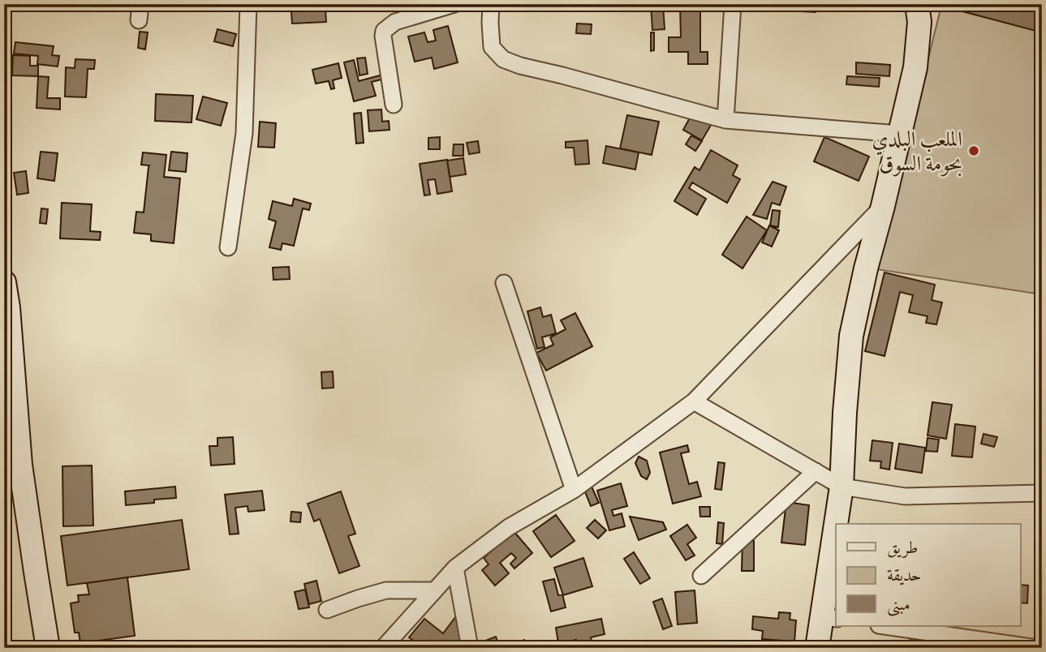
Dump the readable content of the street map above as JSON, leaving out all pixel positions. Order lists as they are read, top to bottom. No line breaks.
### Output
{"places":["الملعب البلدي بحومة السوق"],"legend":["طريق","حديقة","مبنى"]}
